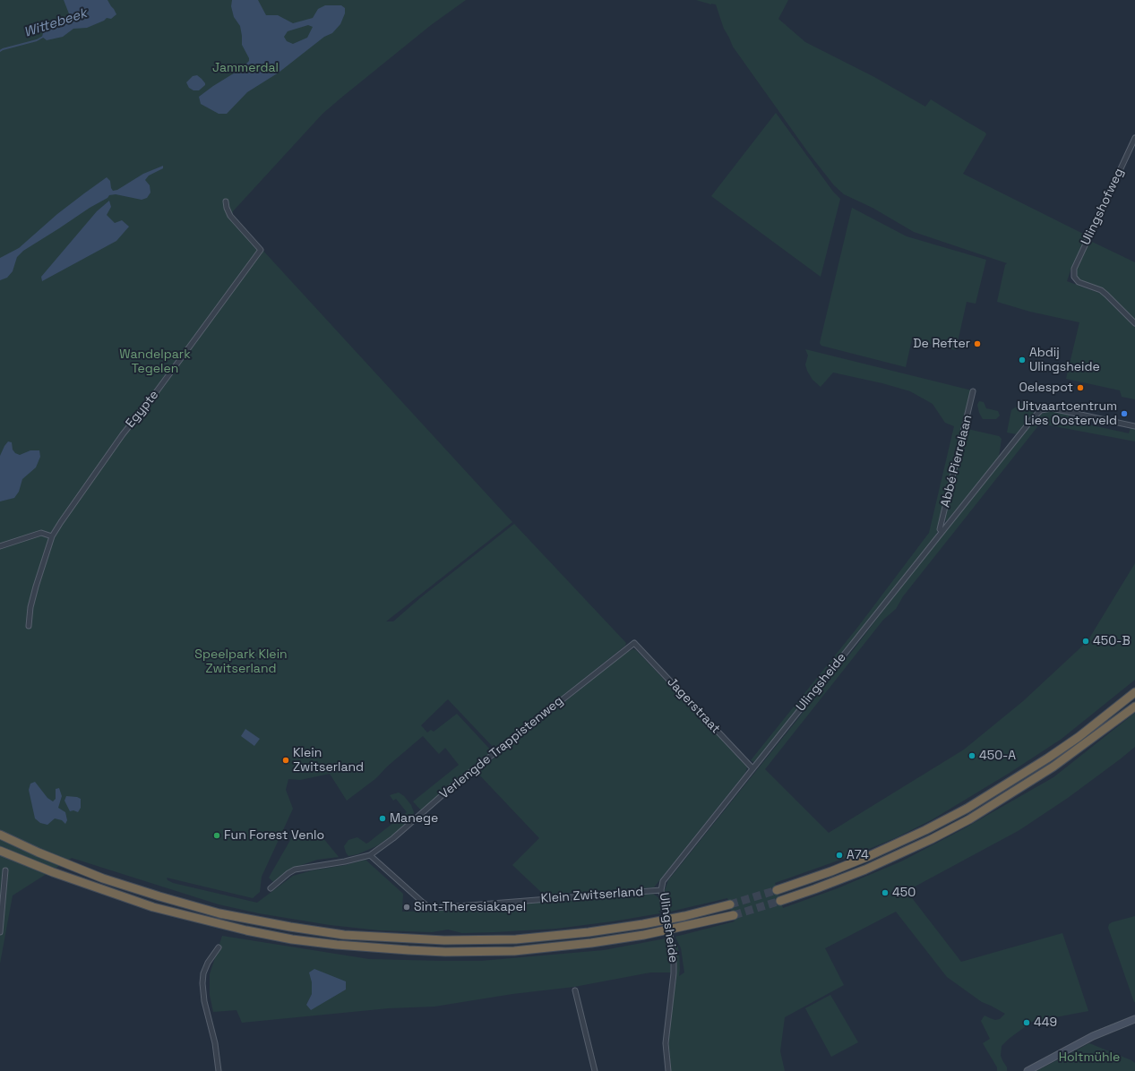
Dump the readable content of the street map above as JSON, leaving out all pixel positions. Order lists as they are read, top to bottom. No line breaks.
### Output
{"streets":{"street":["Ulingshofweg","Egypte","Abbé Pierrelaan","Ulingsheide","Jagerstraat","Verlengde Trappistenweg","Klein Zwitserland"]},"crossings":[["Abbé Pierrelaan","Ulingsheide"],["Ulingsheide","Jagerstraat"],["Ulingsheide","Klein Zwitserland"],["Jagerstraat","Verlengde Trappistenweg"],["Verlengde Trappistenweg","Klein Zwitserland"]],"water":["Wittebeek"],"parks":["Jammerdal","Wandelpark Tegelen","Speelpark Klein Zwitserland","Holtmühle"],"places":["De Refter","Abdij Ulingsheide","Oelespot","Uitvaartcentrum Lies Oosterveld","450-B","450-A","Klein Zwitserland","Manege","Fun Forest Venlo","A74","450","Sint-Theresiakapel","449"]}
